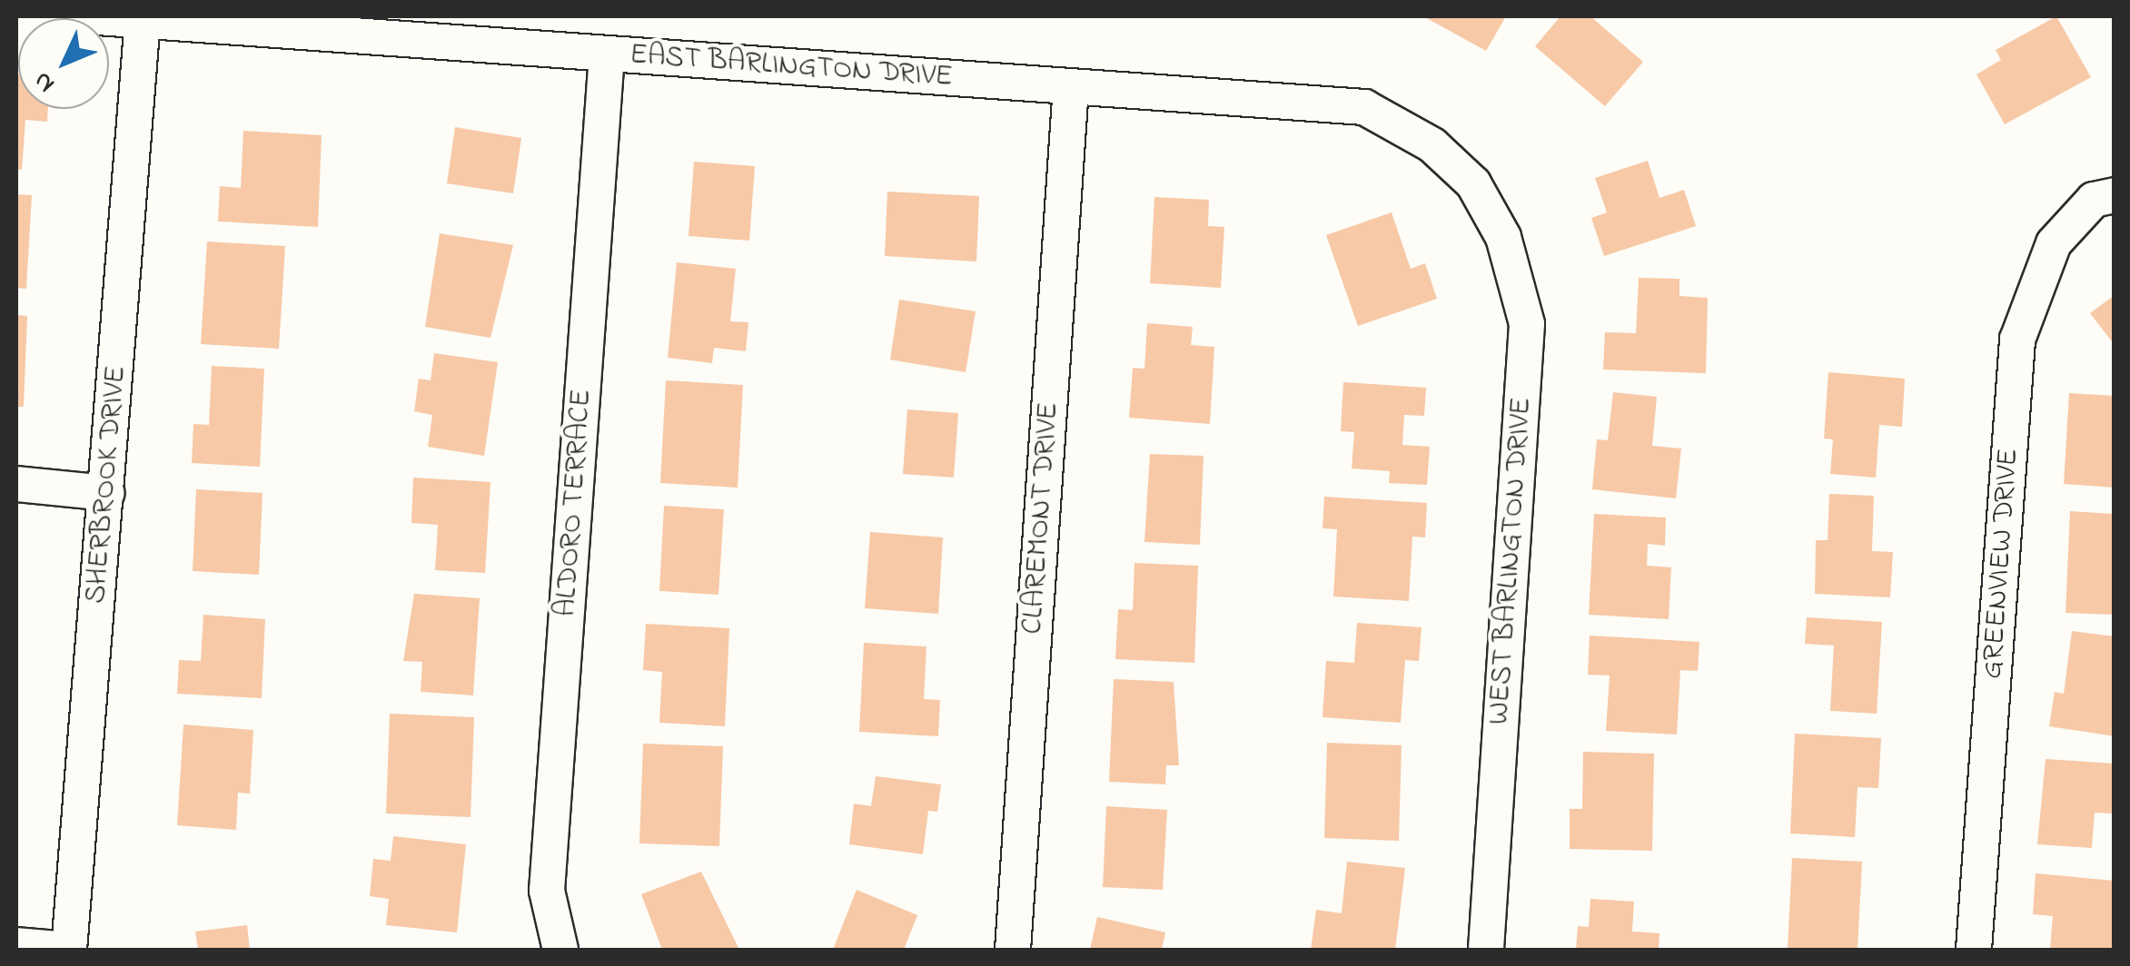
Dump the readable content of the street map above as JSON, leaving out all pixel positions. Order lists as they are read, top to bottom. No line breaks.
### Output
{"streets":{"street":["EAST BARLINGTON DRIVE","SHERBROOK DRIVE","ALDORO TERRACE","CLAREMONT DRIVE","WEST BARLINGTON DRIVE","GREENVIEW DRIVE"]},"crossings":[["EAST BARLINGTON DRIVE","SHERBROOK DRIVE"],["EAST BARLINGTON DRIVE","ALDORO TERRACE"],["EAST BARLINGTON DRIVE","CLAREMONT DRIVE"],["EAST BARLINGTON DRIVE","WEST BARLINGTON DRIVE"]],"north":"bottom left"}
